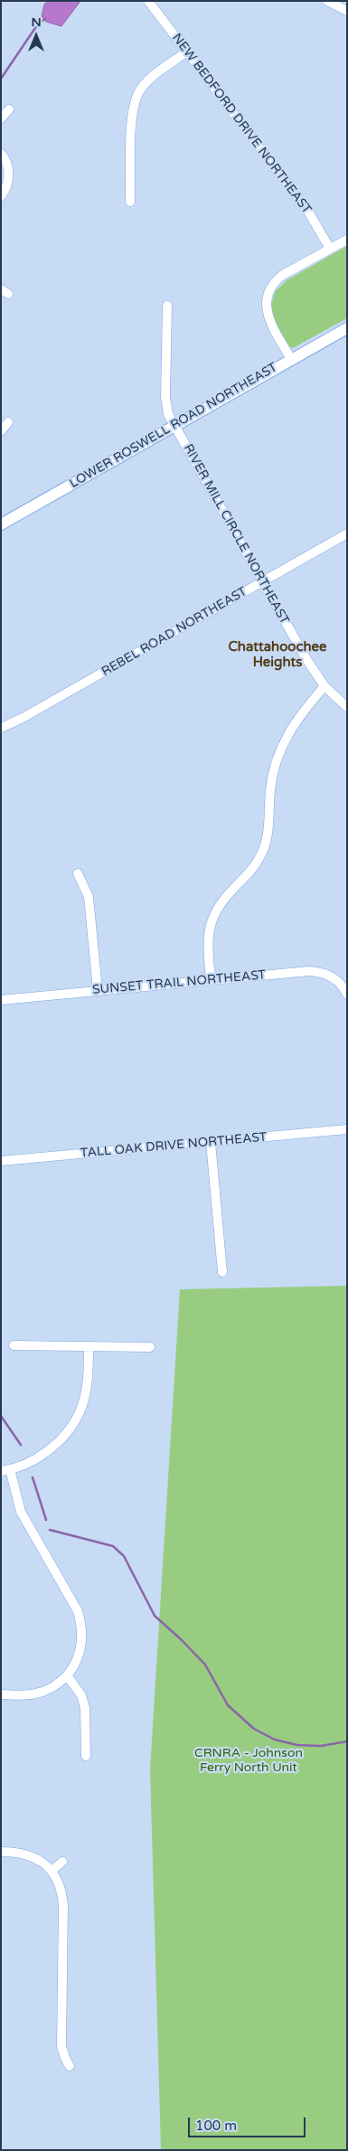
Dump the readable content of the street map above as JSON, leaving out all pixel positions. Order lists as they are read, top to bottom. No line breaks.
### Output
{"streets":{"street":["NEW BEDFORD DRIVE NORTHEAST","LOWER ROSWELL ROAD NORTHEAST","RIVER MILL CIRCLE NORTHEAST","REBEL ROAD NORTHEAST","SUNSET TRAIL NORTHEAST","TALL OAK DRIVE NORTHEAST"]},"crossings":[["LOWER ROSWELL ROAD NORTHEAST","RIVER MILL CIRCLE NORTHEAST"],["RIVER MILL CIRCLE NORTHEAST","REBEL ROAD NORTHEAST"]],"districts":["Chattahoochee Heights"],"parks":["CRNRA - Johnson Ferry North Unit"],"scale_bar":"100 m","north":"top"}
